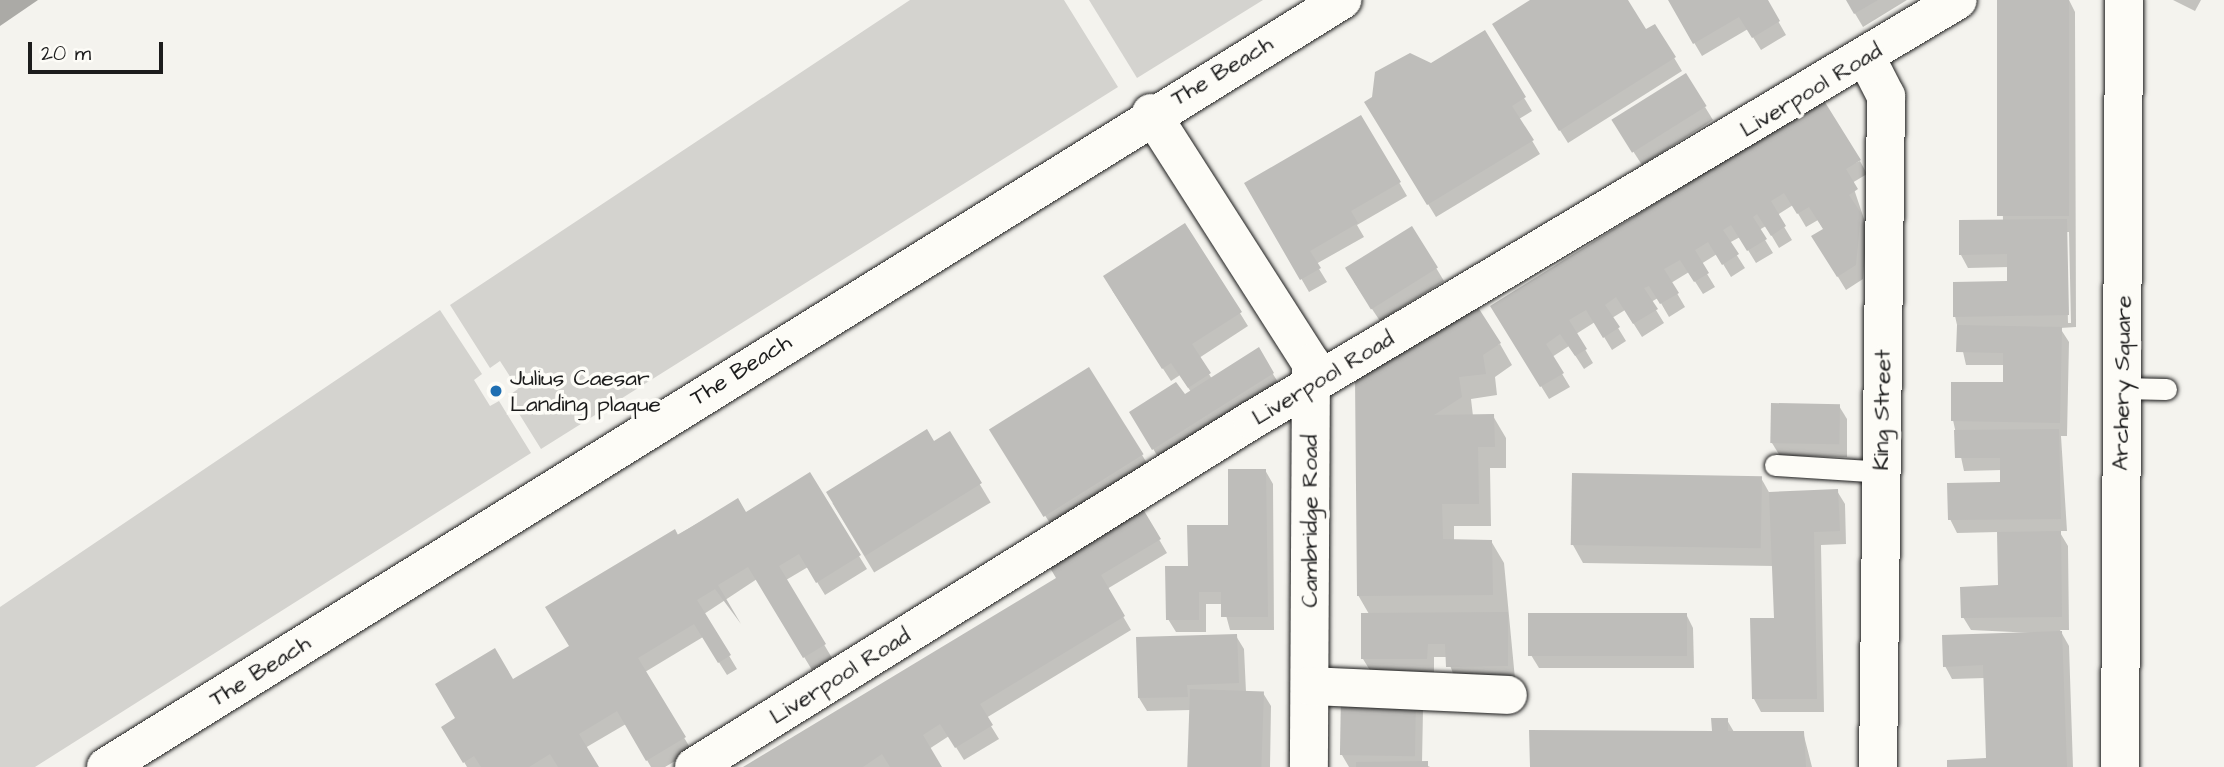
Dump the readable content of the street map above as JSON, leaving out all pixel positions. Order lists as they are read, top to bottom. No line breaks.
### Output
{"streets":{"street":["The Beach","Liverpool Road","Archery Square","King Street","Cambridge Road"]},"crossings":[["The Beach","Cambridge Road"],["Liverpool Road","King Street"],["Liverpool Road","Cambridge Road"]],"places":["Julius Caesar Landing plaque"],"scale_bar":"20 m"}
